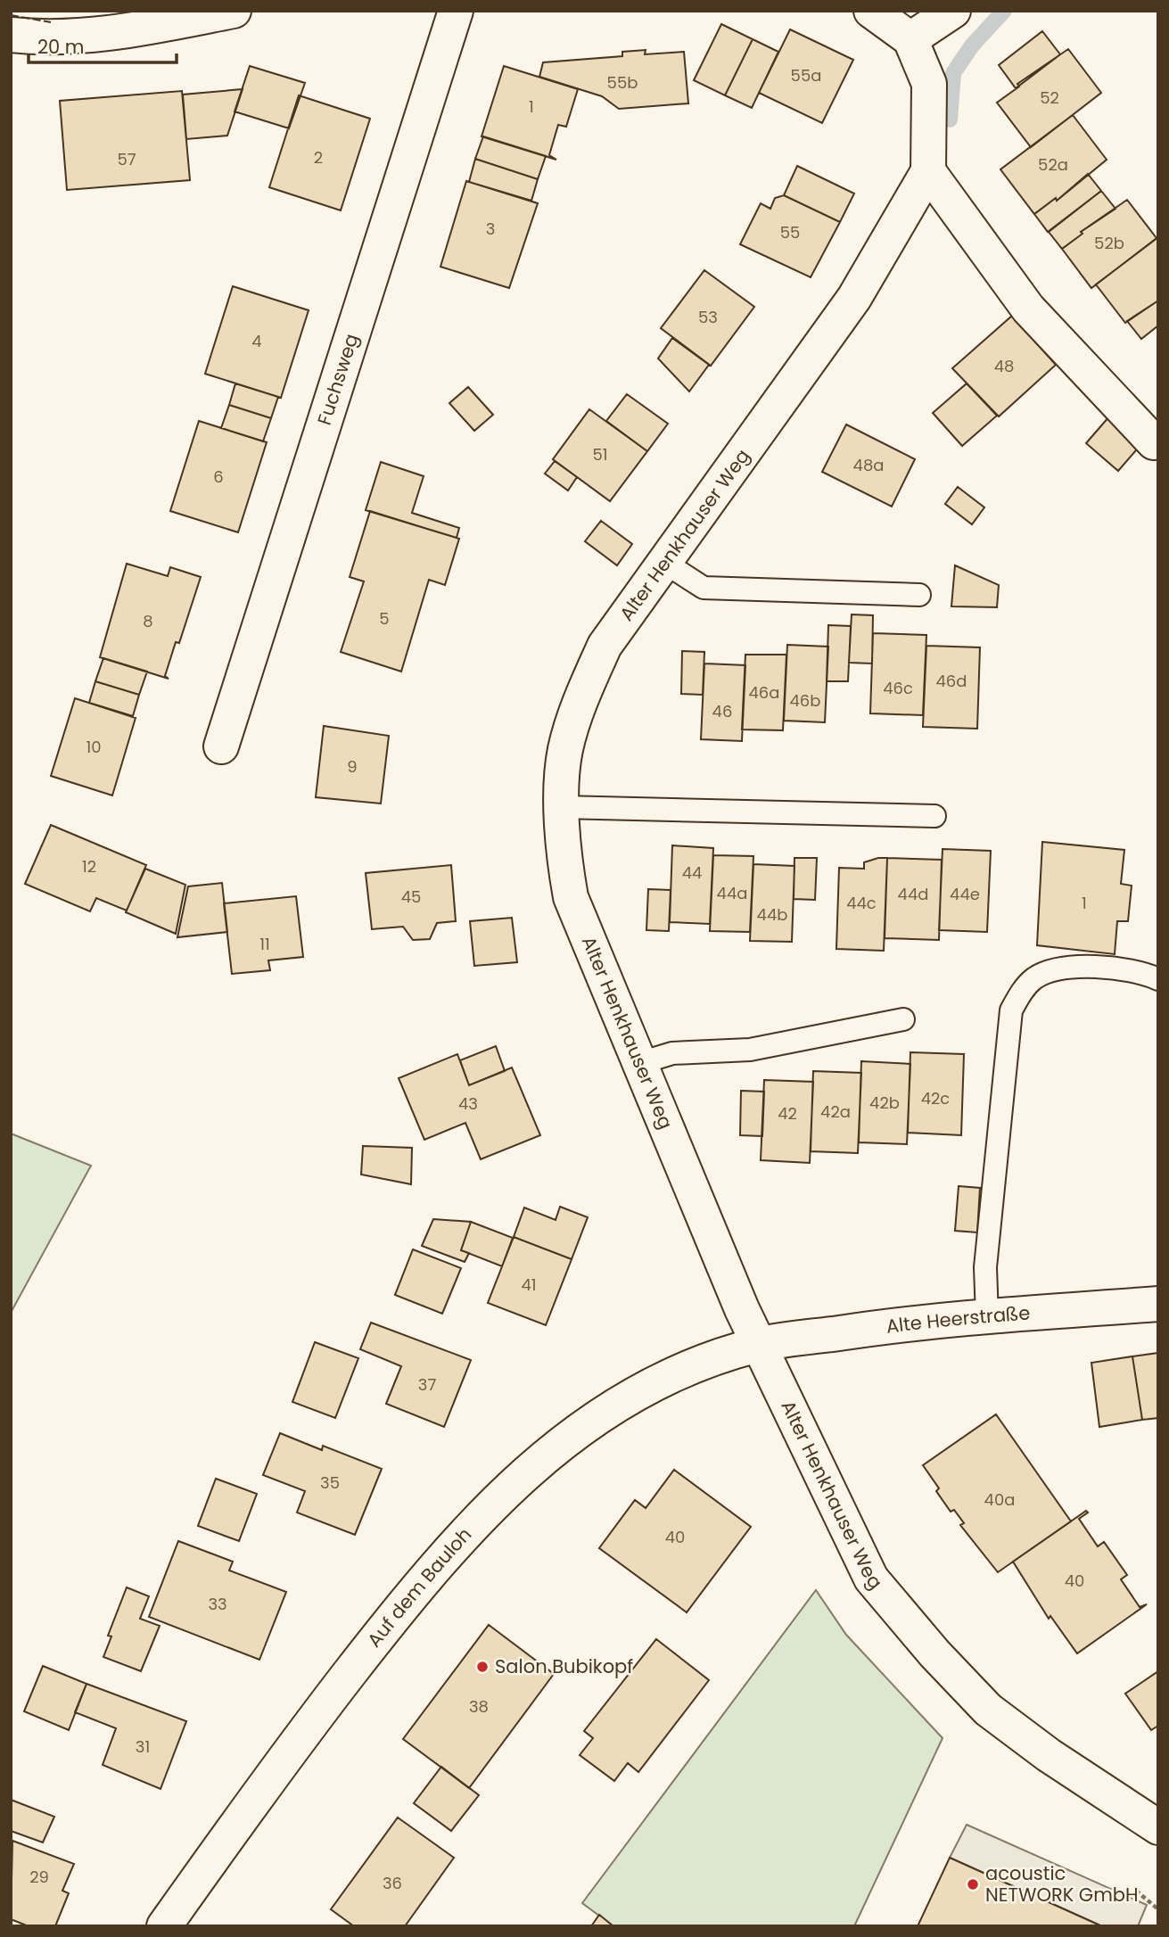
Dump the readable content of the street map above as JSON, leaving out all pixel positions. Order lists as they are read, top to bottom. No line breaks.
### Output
{"streets":{"street":["Fuchsweg","Alter Henkhauser Weg","Alte Heerstraße","Auf dem Bauloh"]},"crossings":[["Alter Henkhauser Weg","Alte Heerstraße"],["Alter Henkhauser Weg","Auf dem Bauloh"],["Alte Heerstraße","Auf dem Bauloh"]],"places":["Salon Bubikopf","acoustic NETWORK GmbH"],"house_numbers":["55a","55b","52","1","2","57","52a","3","55","52b","53","4","48","51","48a","6","5","8","46d","46c","46a","46b","46","10","9","12","44","44a","44d","44e","45","44c","1","44b","11","42c","42b","43","42a","42","41","37","35","40a","40","40","33","38","31","29","36"],"scale_bar":"20 m"}
